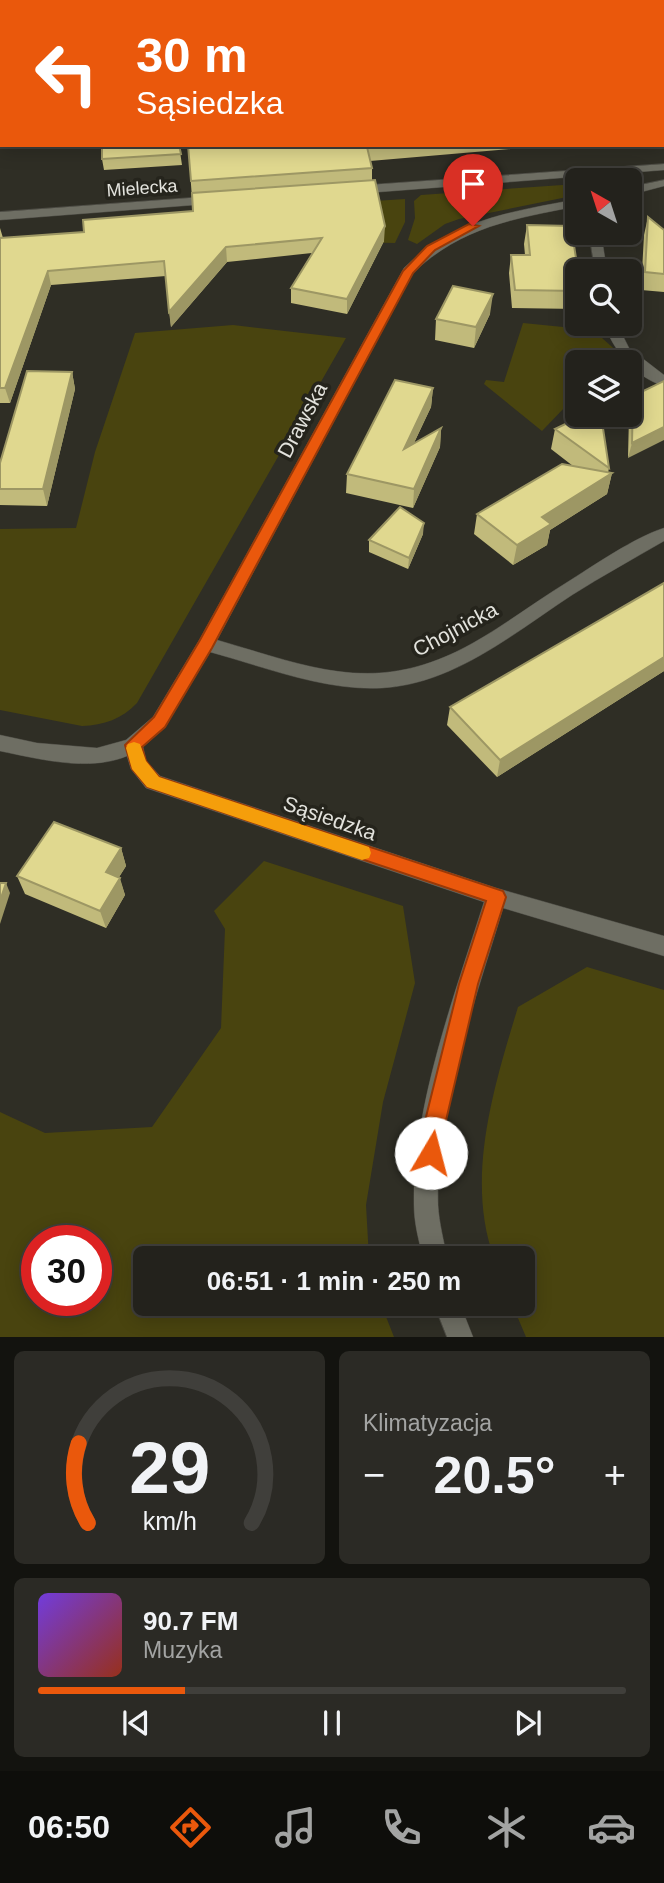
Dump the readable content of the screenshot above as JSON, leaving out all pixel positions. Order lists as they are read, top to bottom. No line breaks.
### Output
{"streets":{"street":["Mielecka","Drawska","Chojnicka","Sąsiedzka"]},"crossings":[["Drawska","Chojnicka"],["Drawska","Sąsiedzka"]],"north":"top left","page":{"turn":["30 m","Sąsiedzka"],"limit":"30","trip":"06:51 · 1 min · 250 m","tile":"Klimatyzacja","heat":["−","20.5°","+"],"song":["90.7 FM","Muzyka"],"tabs":"06:50","gauge":["29","km/h"]}}
